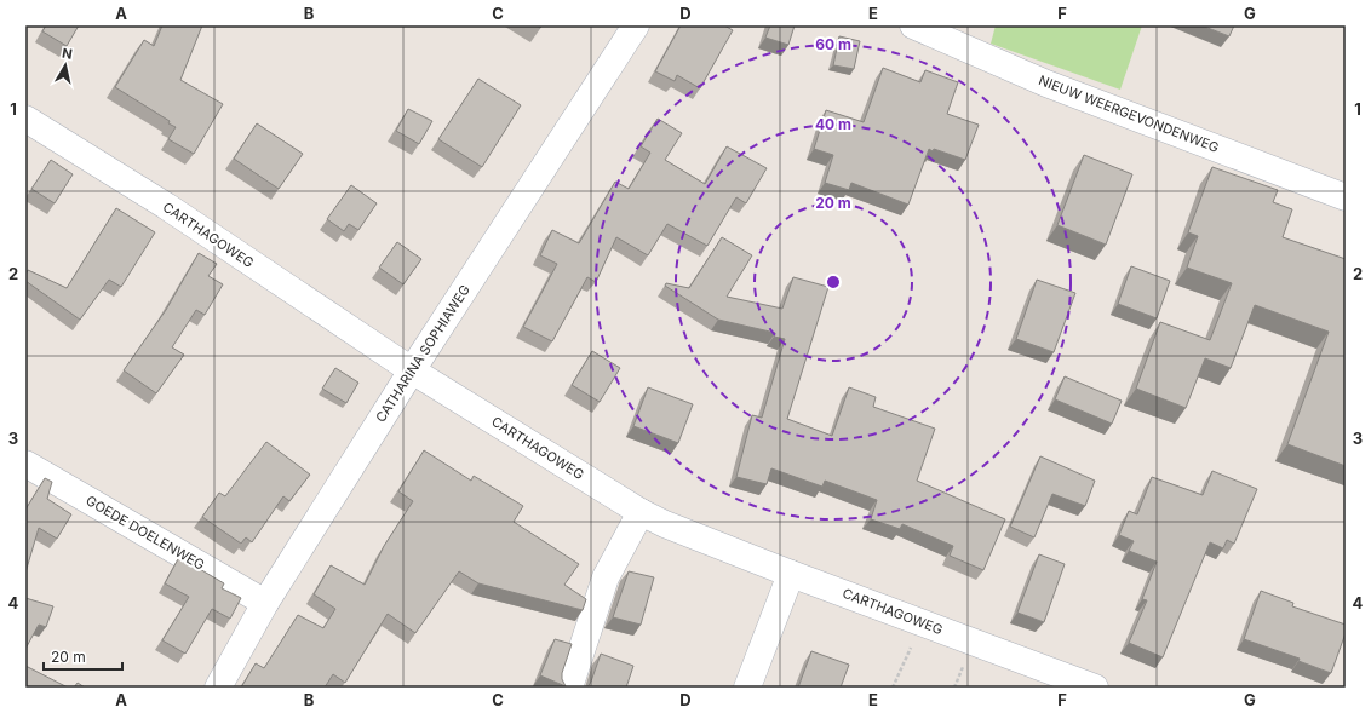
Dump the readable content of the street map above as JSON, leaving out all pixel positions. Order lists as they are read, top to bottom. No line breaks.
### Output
{"streets":{"street":["NIEUW WEERGEVONDENWEG","CARTHAGOWEG","CATHARINA SOPHIAWEG","GOEDE DOELENWEG"]},"crossings":[["CARTHAGOWEG","CATHARINA SOPHIAWEG"],["CATHARINA SOPHIAWEG","GOEDE DOELENWEG"]],"scale_bar":"20 m","north":"top","grid":{"columns":["A","B","C","D","E","F","G"],"rows":["1","2","3","4"]},"rings":["60 m","40 m","20 m"]}
